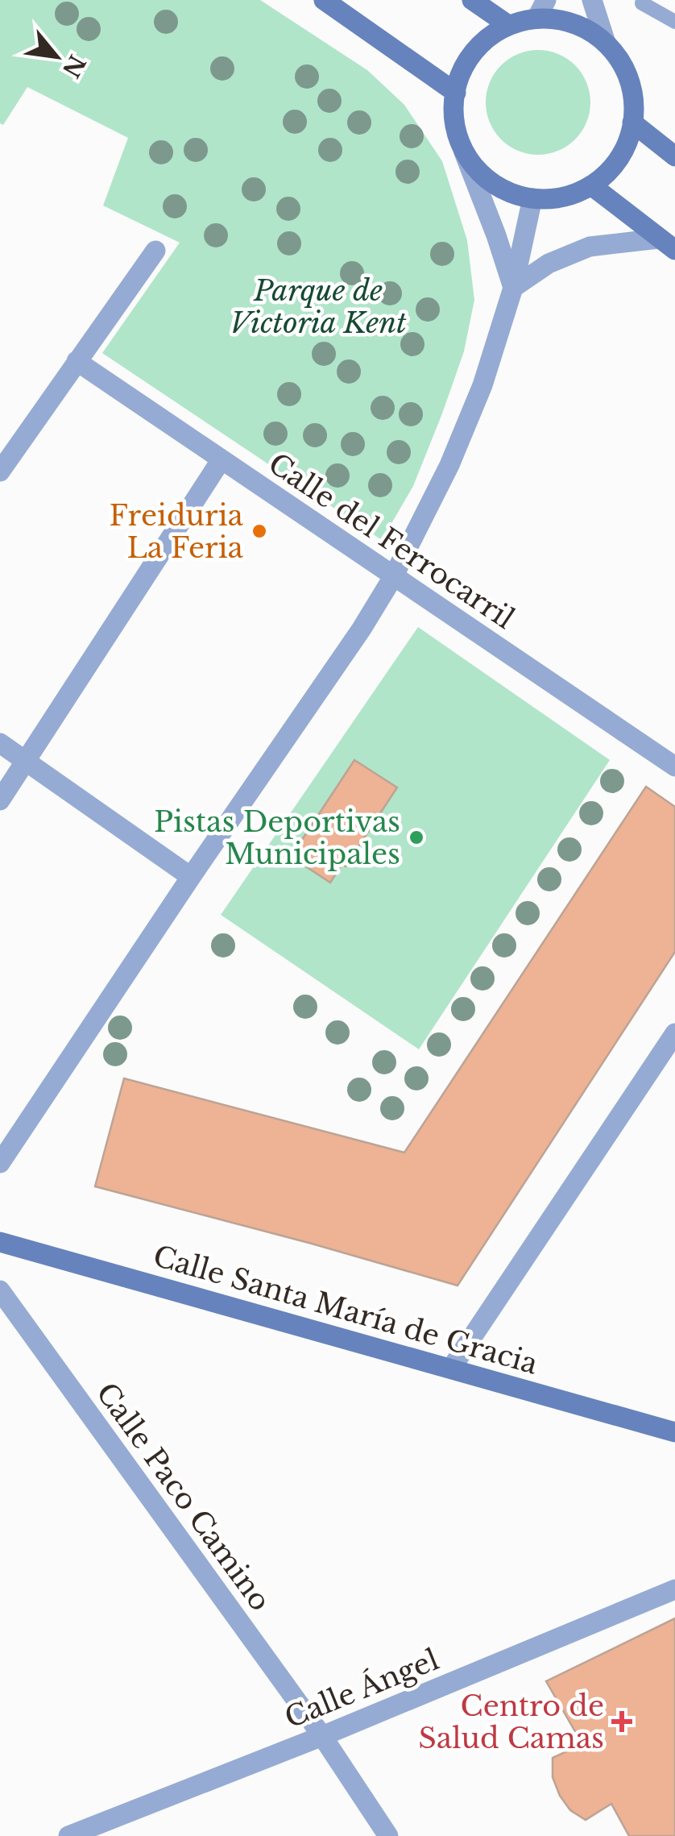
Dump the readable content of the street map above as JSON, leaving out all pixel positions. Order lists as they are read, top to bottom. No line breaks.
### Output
{"streets":{"main road":["Calle Santa María de Gracia"],"street":["Calle del Ferrocarril","Calle Paco Camino","Calle Ángel"]},"crossings":[["Calle Paco Camino","Calle Ángel"]],"parks":["Parque de Victoria Kent"],"places":{"other":["Freiduria La Feria","Pistas Deportivas Municipales"],"health":["Centro de Salud Camas"]},"north":"bottom right"}
